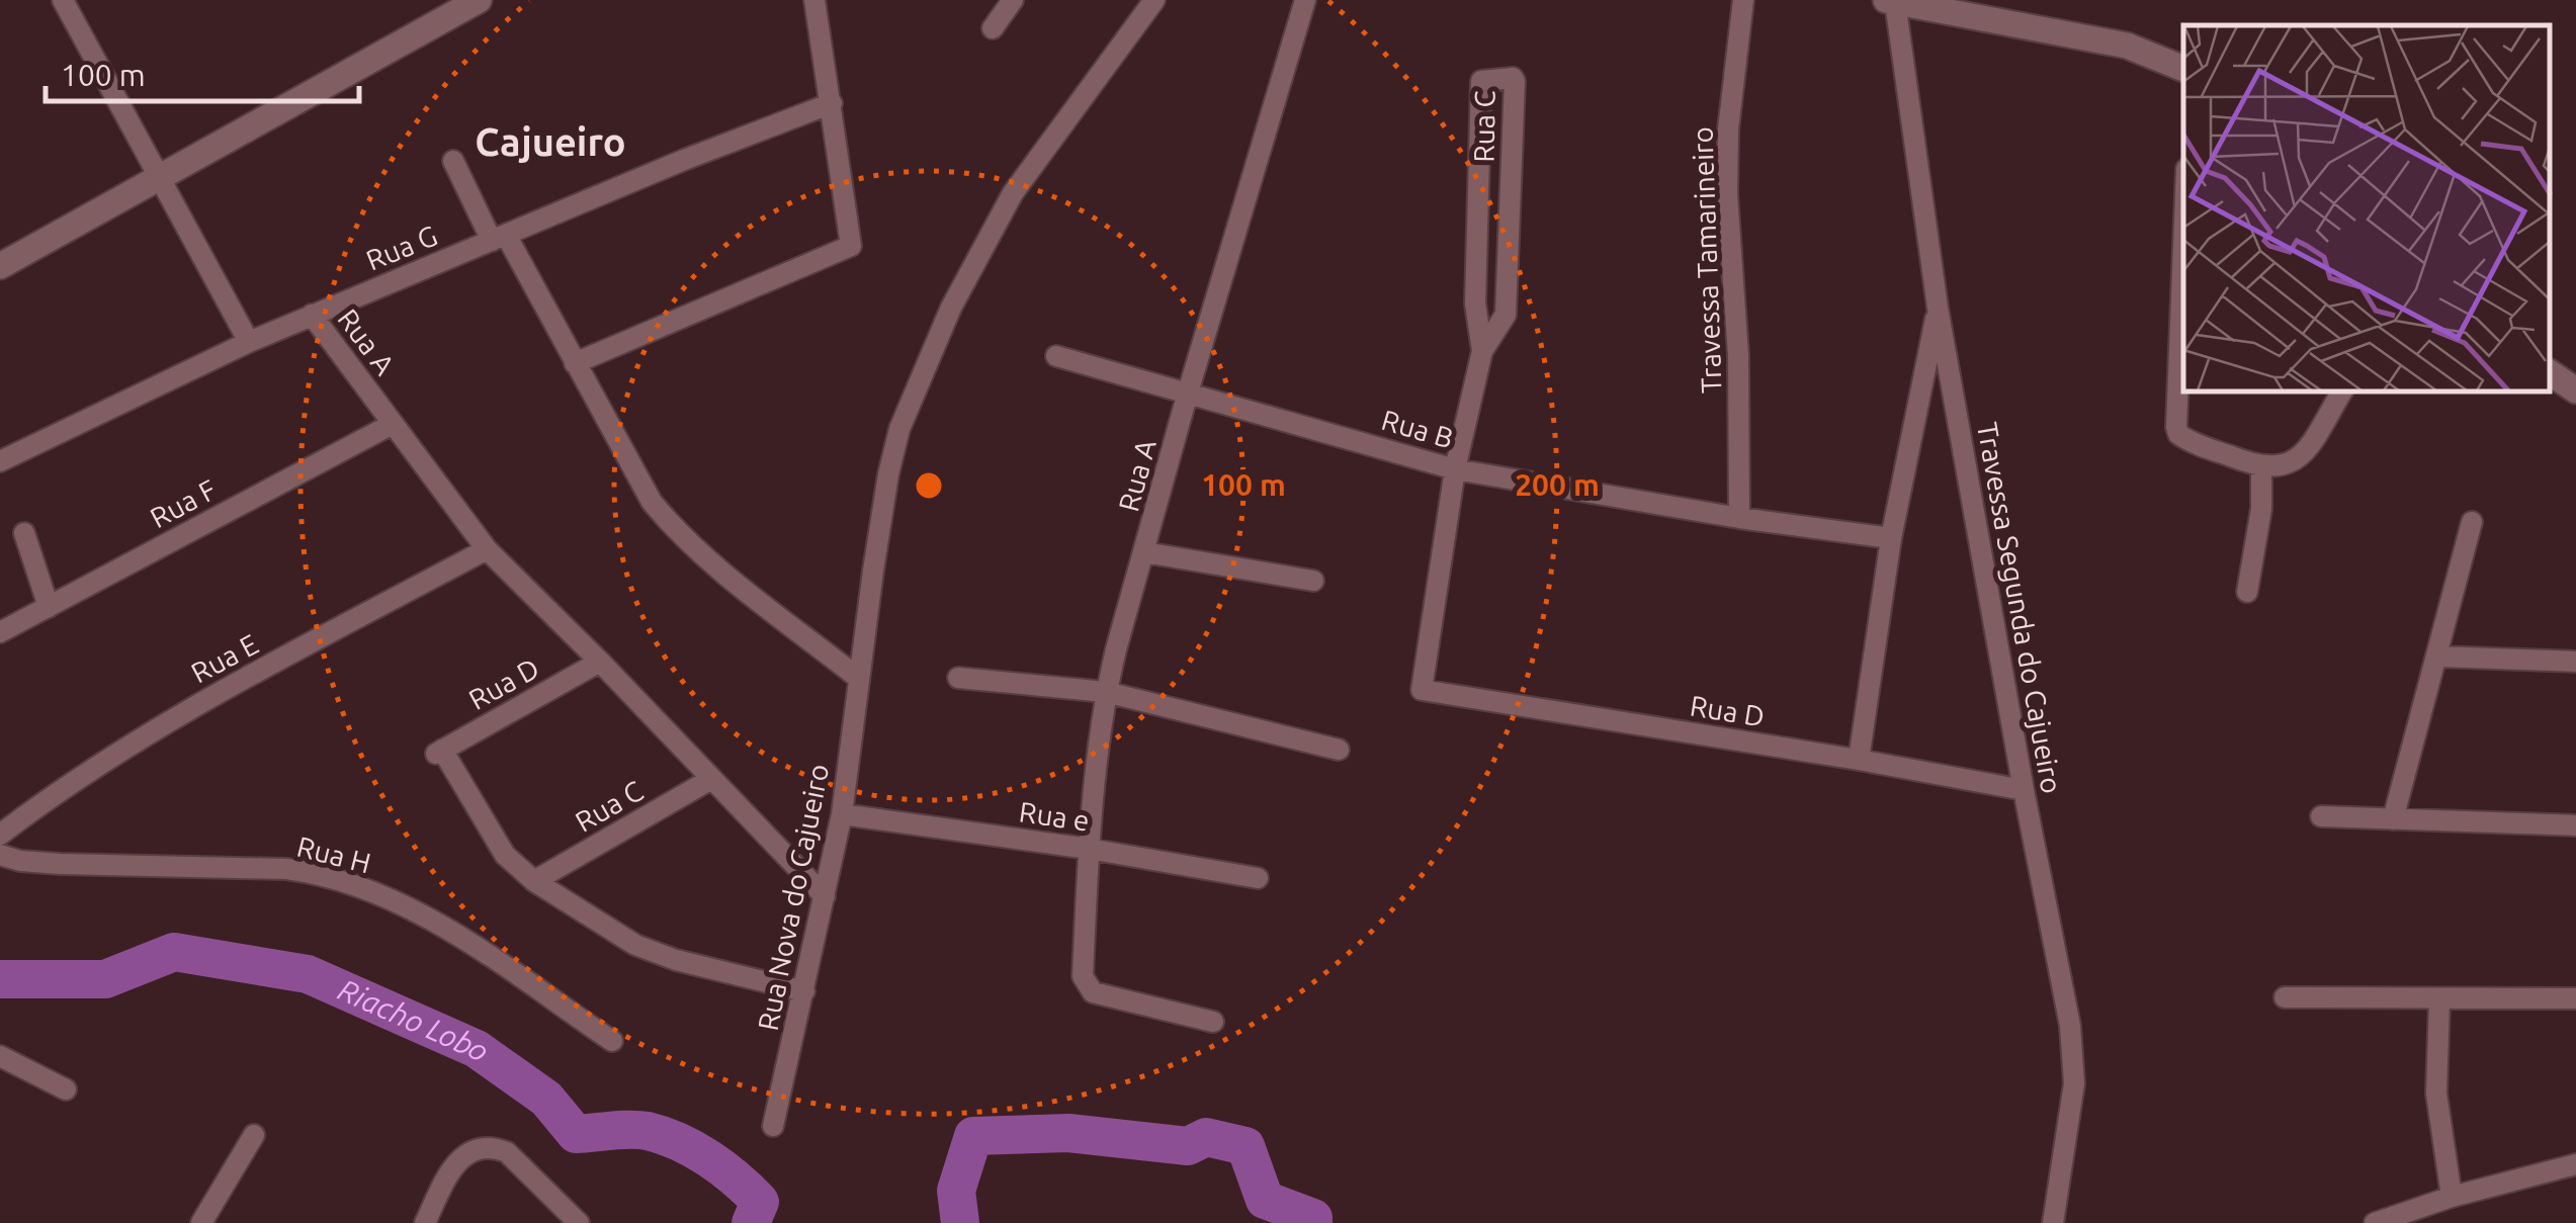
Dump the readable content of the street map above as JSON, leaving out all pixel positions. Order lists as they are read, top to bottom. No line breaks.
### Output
{"streets":{"street":["Rua C","Rua G","Travessa Tamarineiro","Rua A","Rua B","Rua F","Travessa Segunda do Cajueiro","Rua E","Rua D","Rua e","Rua H","Rua Nova do Cajueiro"]},"crossings":[["Rua C","Rua A"],["Rua C","Rua B"],["Rua C","Rua D"],["Rua G","Rua A"],["Travessa Tamarineiro","Rua B"],["Rua A","Rua B"],["Rua A","Rua F"],["Rua A","Rua E"],["Rua A","Rua D"],["Rua A","Rua e"],["Rua A","Rua Nova do Cajueiro"],["Travessa Segunda do Cajueiro","Rua D"],["Rua e","Rua Nova do Cajueiro"]],"districts":["Cajueiro"],"water":["Riacho Lobo"],"scale_bar":"100 m","rings":["100 m","200 m"]}
